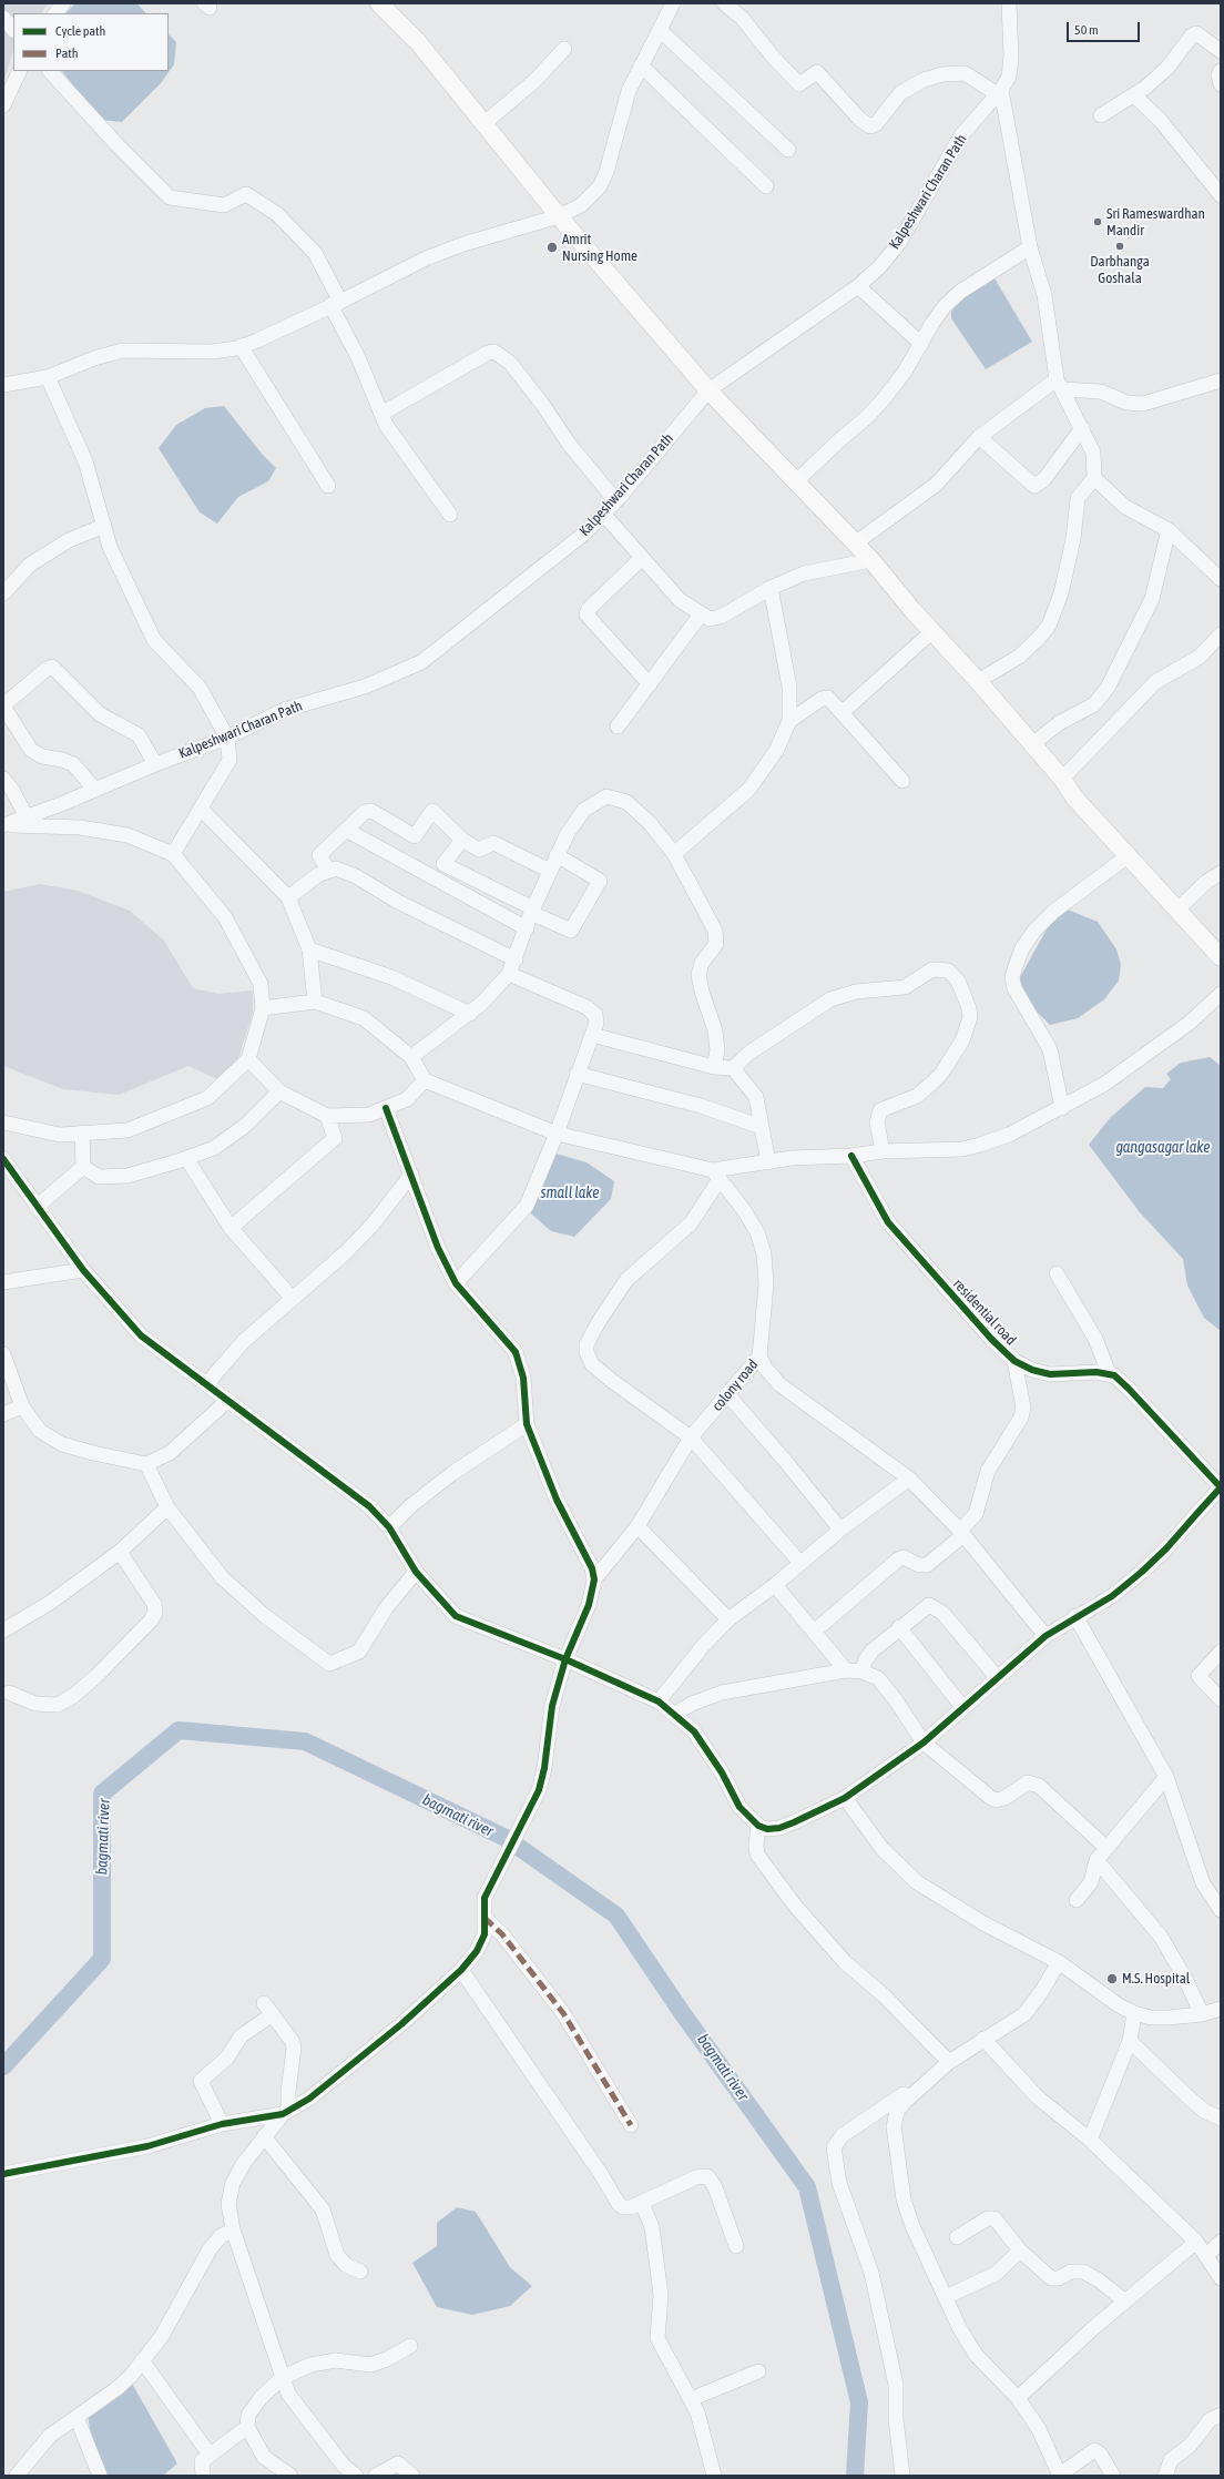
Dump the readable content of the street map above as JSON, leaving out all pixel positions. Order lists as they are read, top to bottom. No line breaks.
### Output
{"streets":{"street":["Kalpeshwari Charan Path","residential road","colony road"]},"water":["gangasagar lake","small lake","bagmati river"],"places":["Sri Rameswardhan Mandir","Darbhanga Goshala","Amrit Nursing Home","M.S. Hospital"],"legend":["Cycle path","Path"],"scale_bar":"50 m"}
